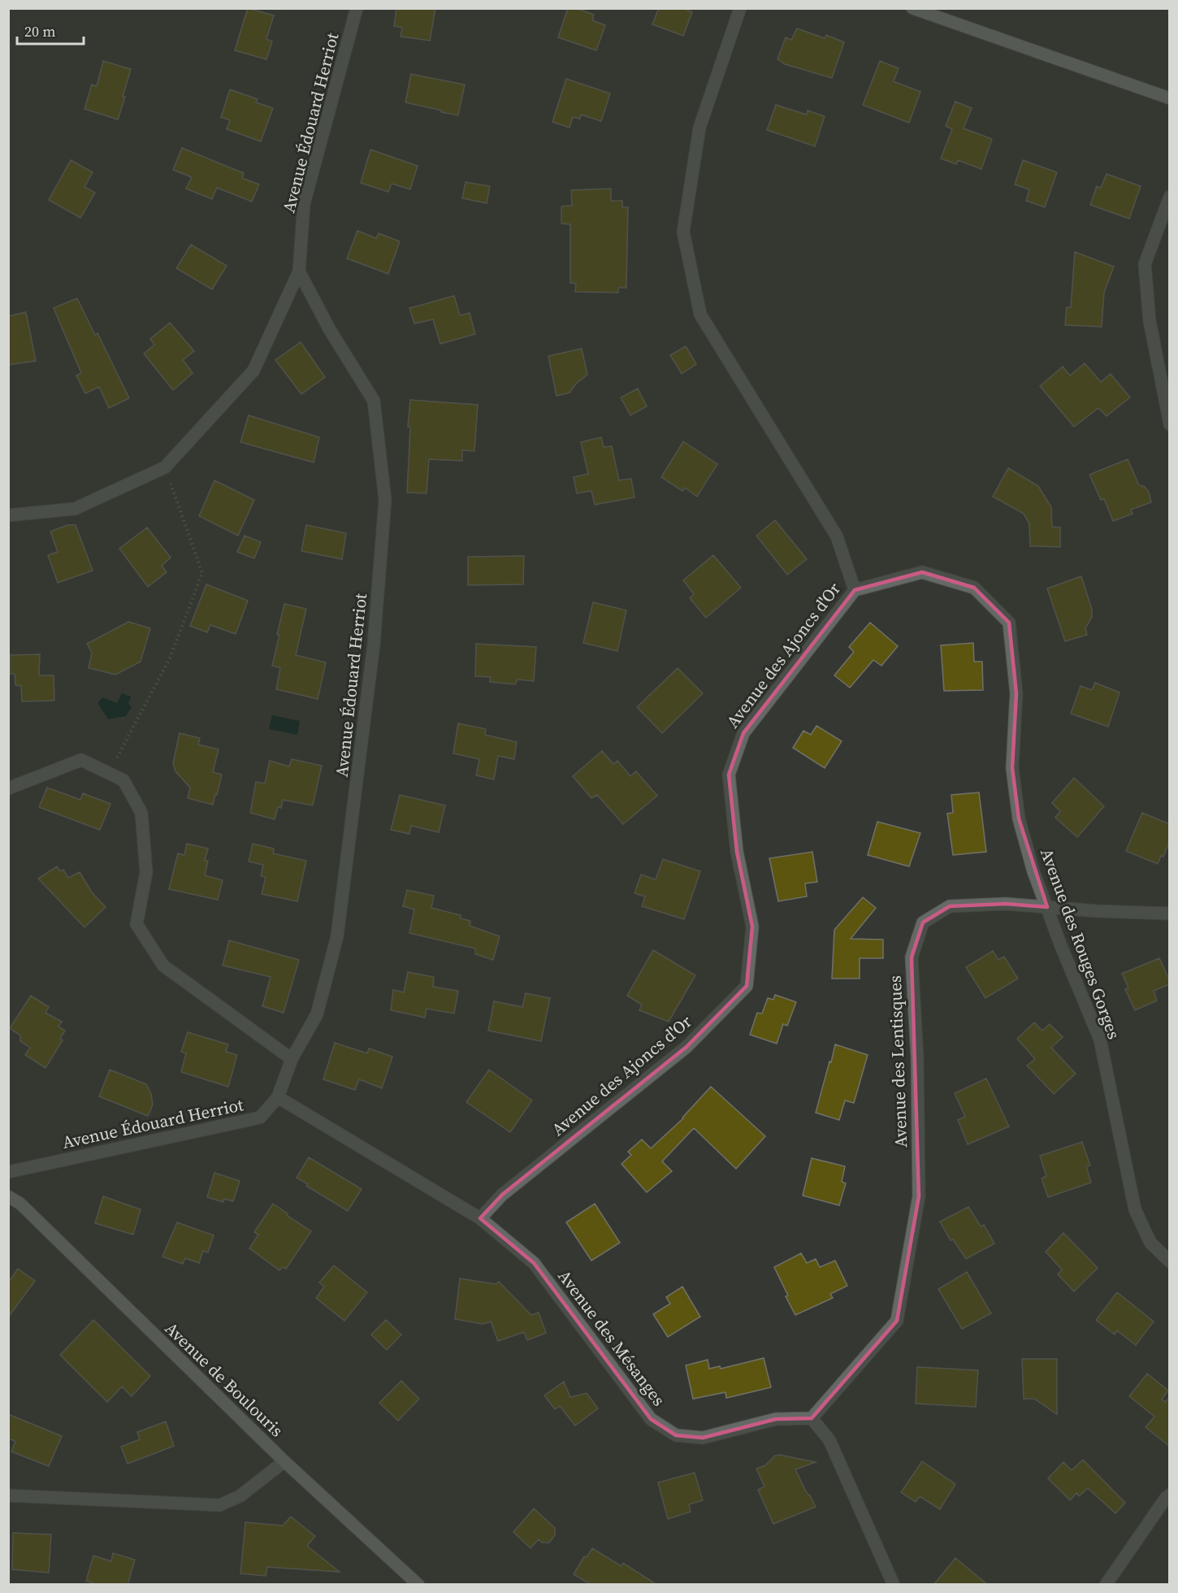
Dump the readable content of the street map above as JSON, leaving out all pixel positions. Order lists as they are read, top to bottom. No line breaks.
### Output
{"streets":{"street":["Avenue Édouard Herriot","Avenue des Ajoncs d'Or","Avenue des Rouges Gorges","Avenue des Lentisques","Avenue des Mésanges","Avenue de Boulouris"]},"crossings":[["Avenue Édouard Herriot","Avenue des Mésanges"],["Avenue des Ajoncs d'Or","Avenue des Rouges Gorges"],["Avenue des Ajoncs d'Or","Avenue des Mésanges"],["Avenue des Rouges Gorges","Avenue des Lentisques"],["Avenue des Lentisques","Avenue des Mésanges"]],"scale_bar":"20 m"}
